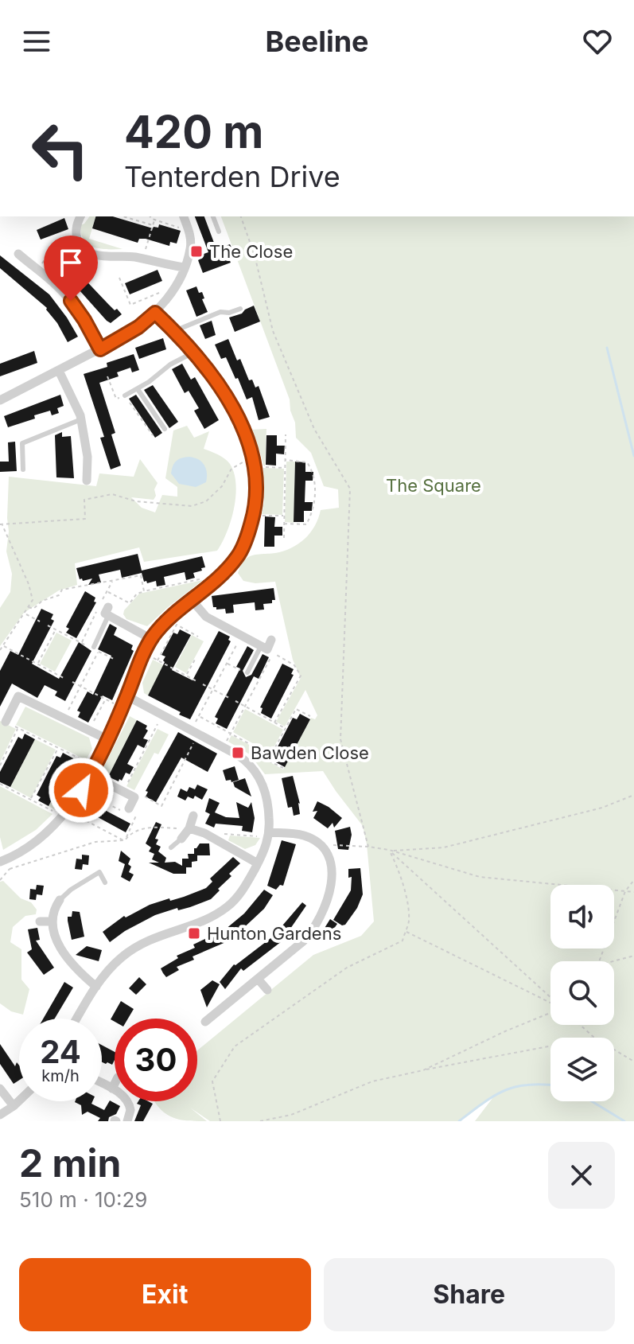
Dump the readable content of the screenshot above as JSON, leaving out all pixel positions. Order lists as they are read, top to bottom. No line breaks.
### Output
{"parks":["The Square"],"places":{"transit":["The Close","Bawden Close","Hunton Gardens"]},"page":{"header":"Beeline","turn":["420 m","Tenterden Drive"],"speed":"24 km/h","limit":"30","heading":["2 min","510 m · 10:29"],"buttons":["Exit","Share"]}}
